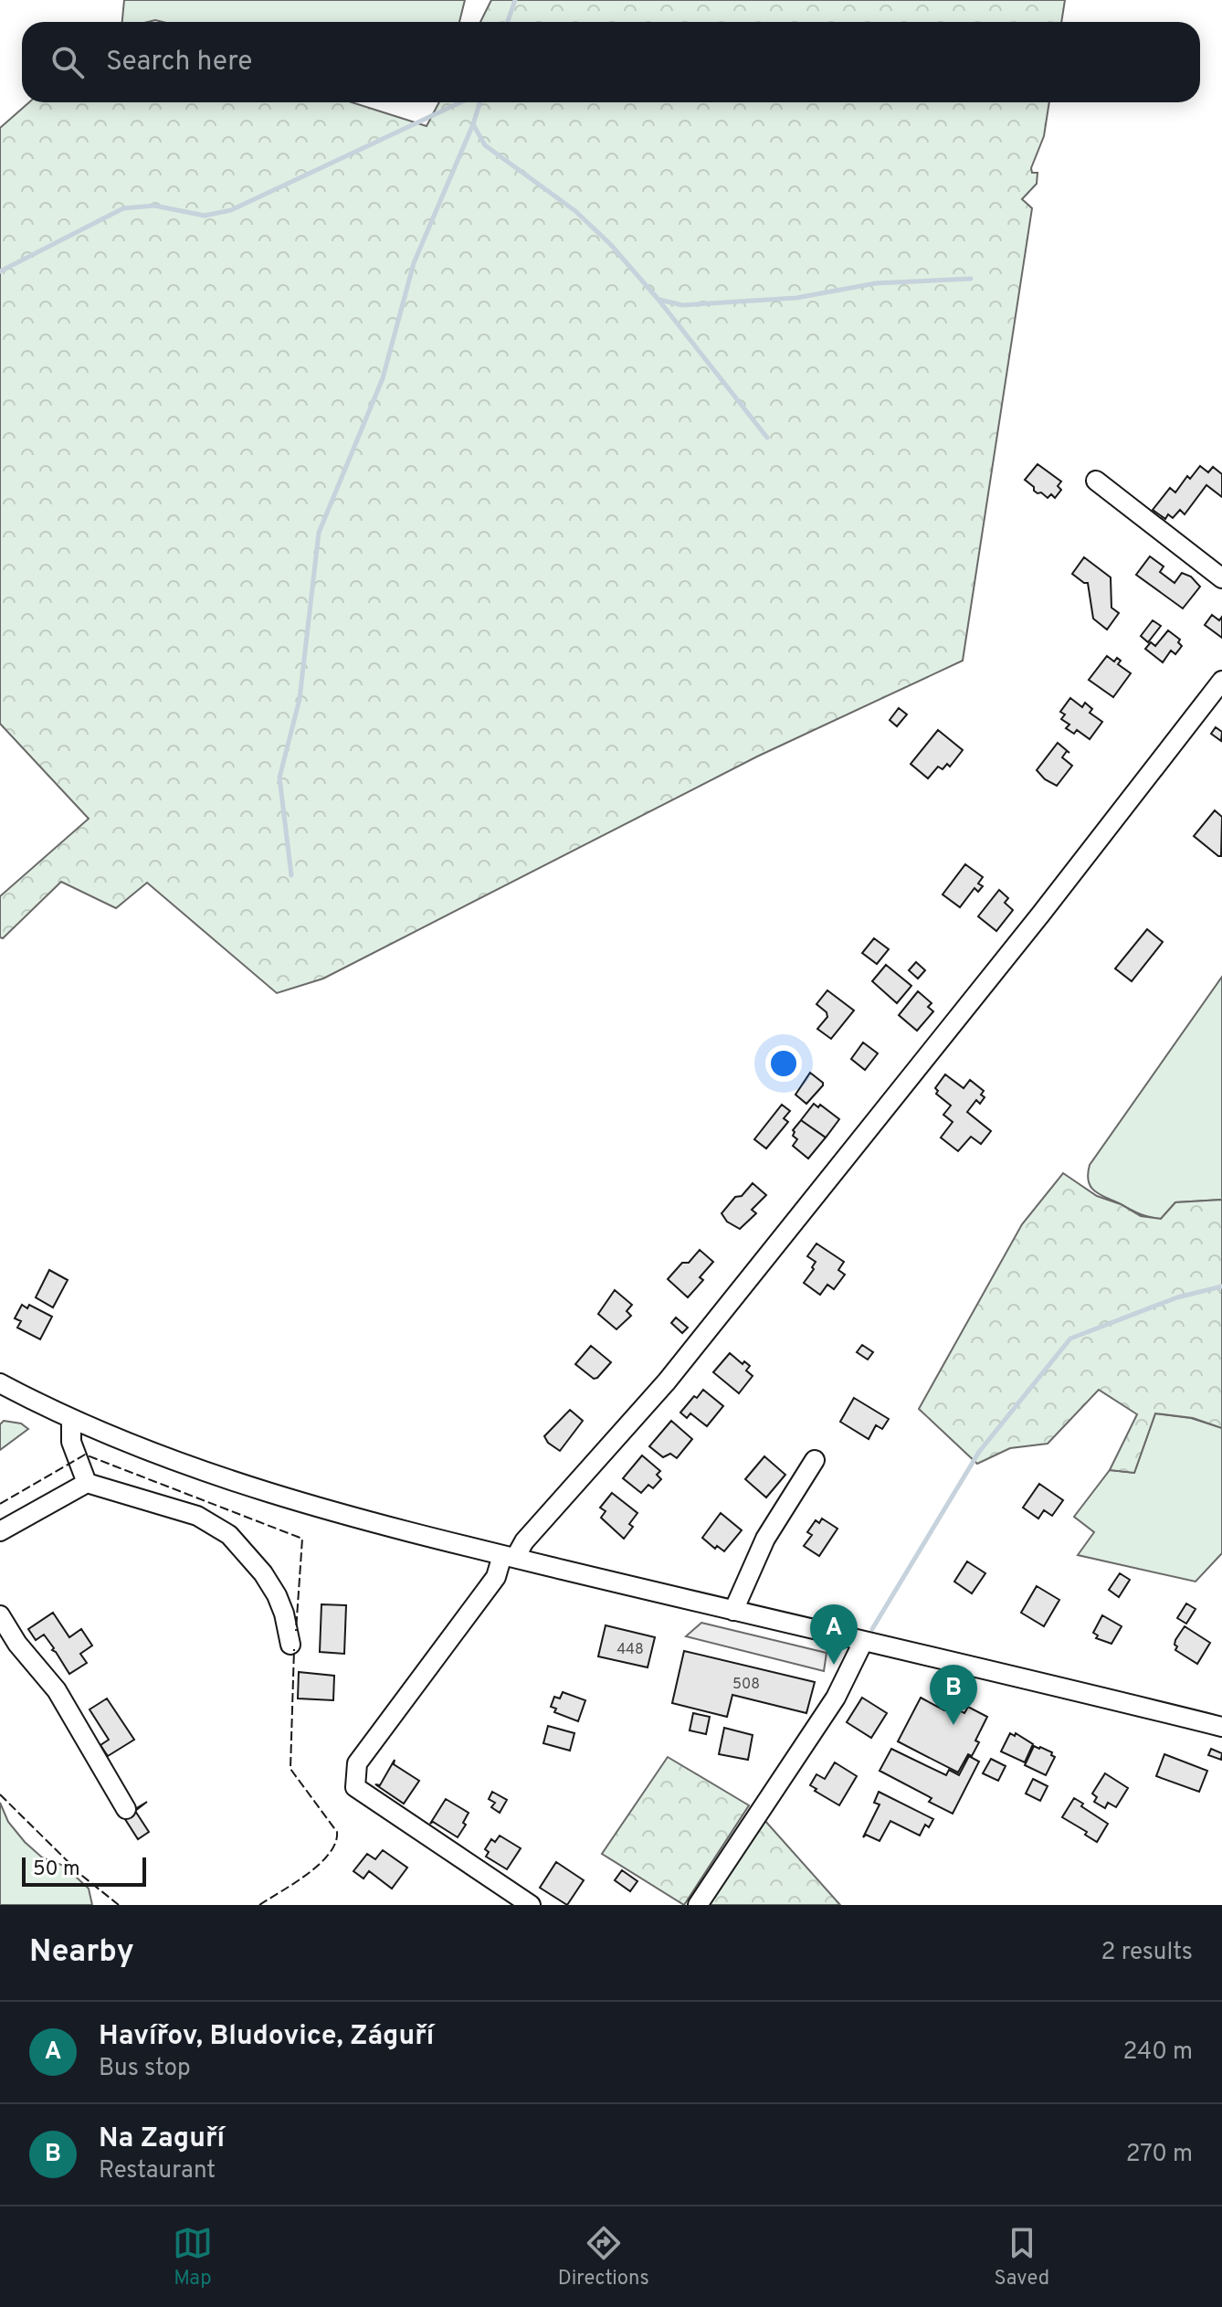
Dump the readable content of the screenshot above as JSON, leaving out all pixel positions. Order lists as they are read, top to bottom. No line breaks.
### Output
{"house_numbers":["448","508"],"scale_bar":"50 m","page":{"search":"Search here","pins":["A","B"],"scale":"50 m","heading":["Nearby","2 results"],"list":[{"mark":"A","name":"Havířov, Bludovice, Záguří","note":"Bus stop","value":"240 m"},{"mark":"B","name":"Na Zaguří","note":"Restaurant","value":"270 m"}],"nav":["Map","Directions","Saved"]}}
